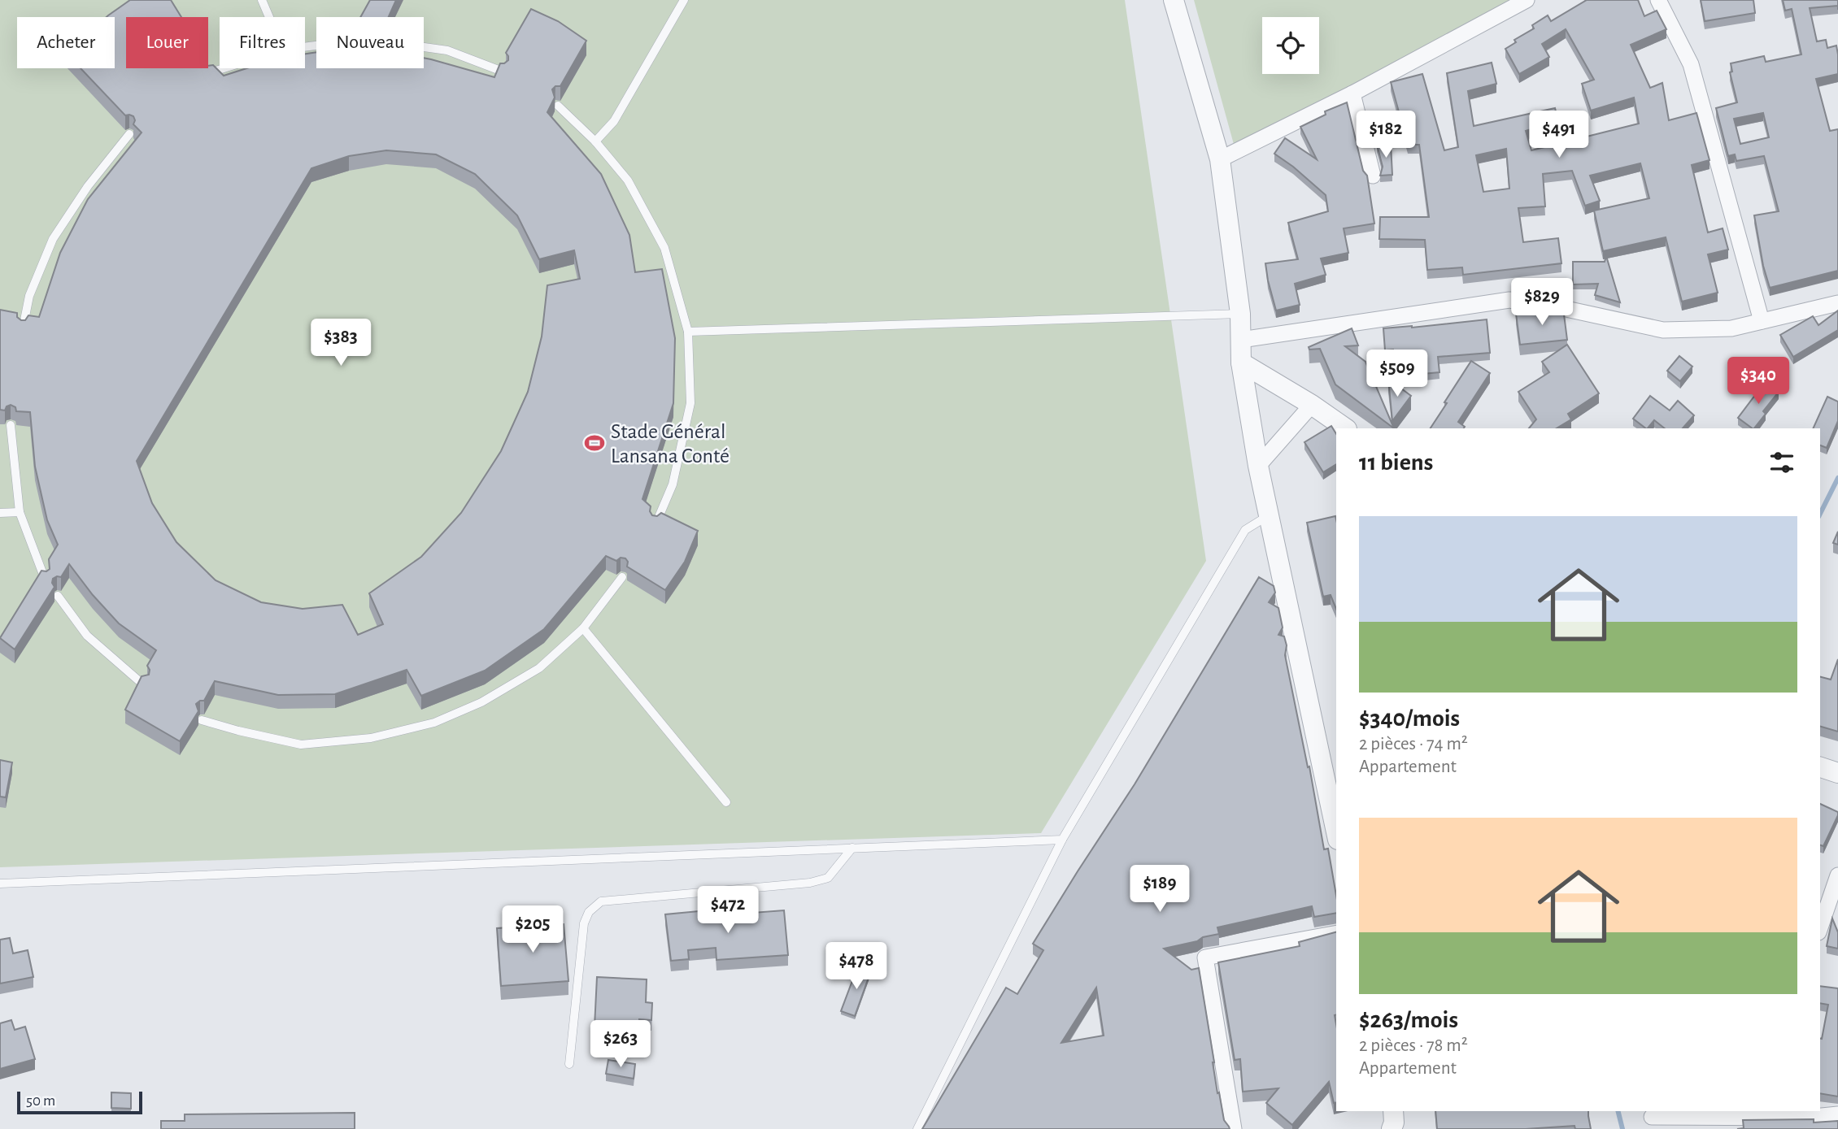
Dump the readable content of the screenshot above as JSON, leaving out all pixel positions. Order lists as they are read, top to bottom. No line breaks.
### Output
{"places":{"sports":["Stade Général Lansana Conté"]},"scale_bar":"50 m","page":{"chip":["Acheter","Louer","Filtres","Nouveau"],"price":["$182","$491","$829","$383","$509","$340","$189","$472","$205","$478","$263"],"heading":"11 biens","list":[{"name":"$340/mois","note":"2 pièces · 74 m² · Appartement"},{"name":"$263/mois","note":"2 pièces · 78 m² · Appartement"}],"scale":"50 m"}}
